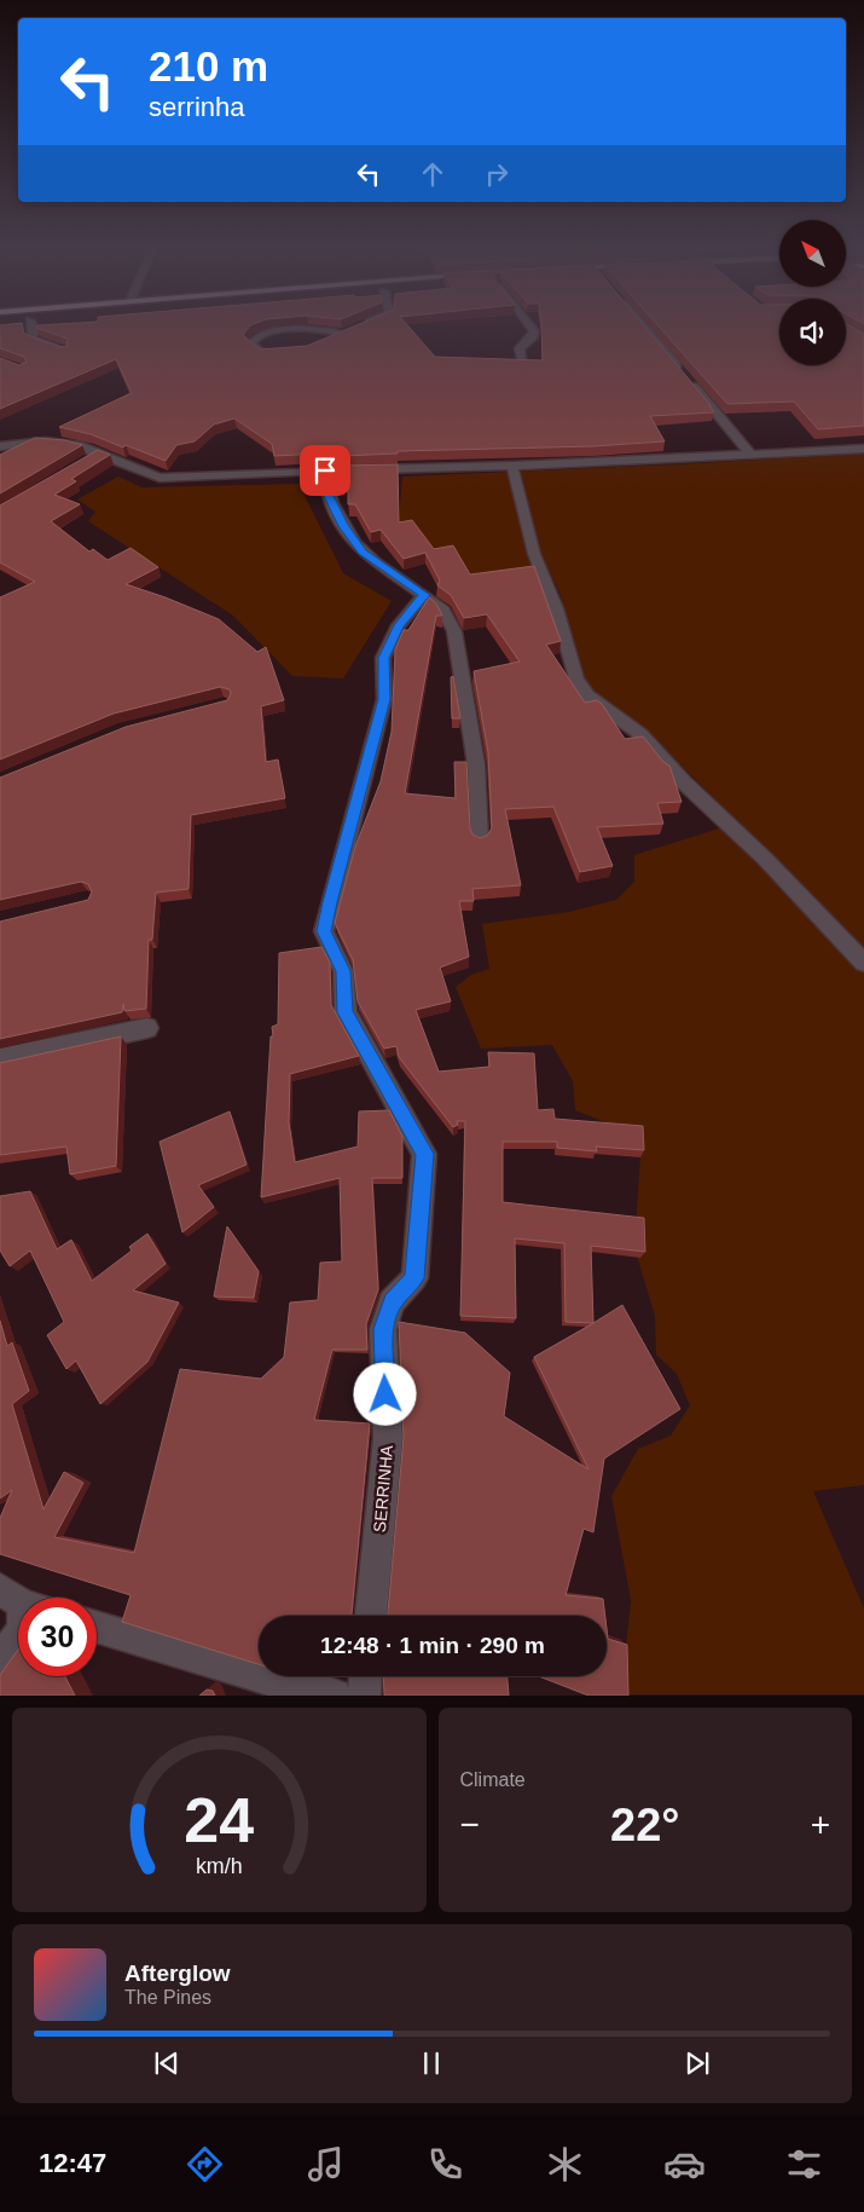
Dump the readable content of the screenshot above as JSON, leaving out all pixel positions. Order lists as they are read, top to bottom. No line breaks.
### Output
{"streets":{"street":["SERRINHA"]},"north":"top left","page":{"turn":["210 m","serrinha"],"limit":"30","trip":"12:48 · 1 min · 290 m","tile":"Climate","heat":["−","22°","+"],"song":["Afterglow","The Pines"],"tabs":"12:47","gauge":["24","km/h"]}}
